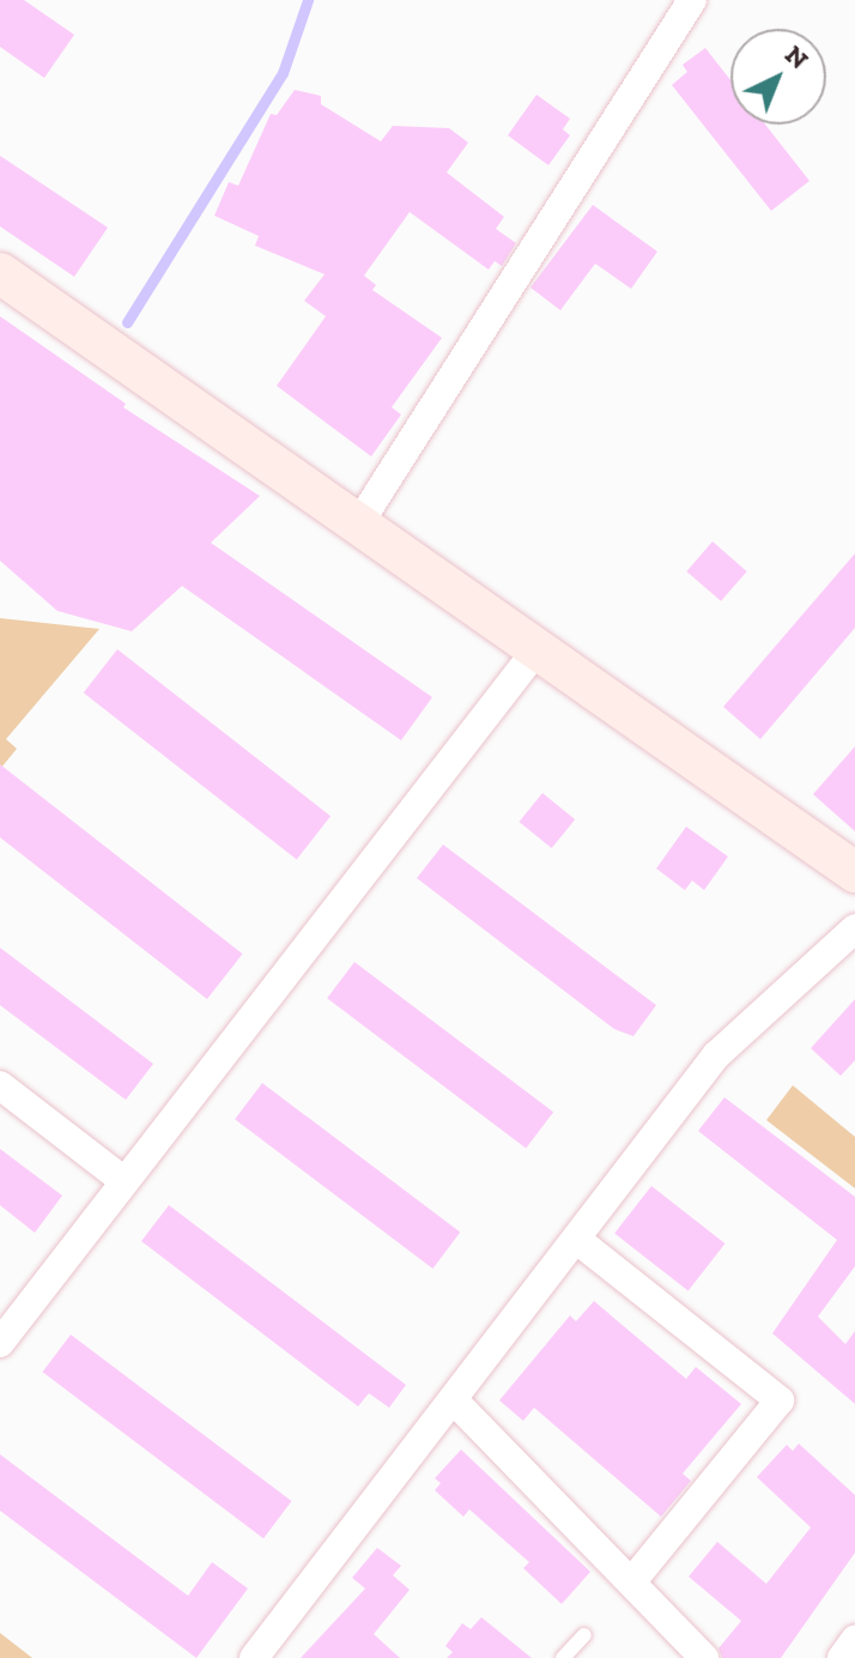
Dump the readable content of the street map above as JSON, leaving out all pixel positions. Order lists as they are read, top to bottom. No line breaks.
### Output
{"north":"top right"}
